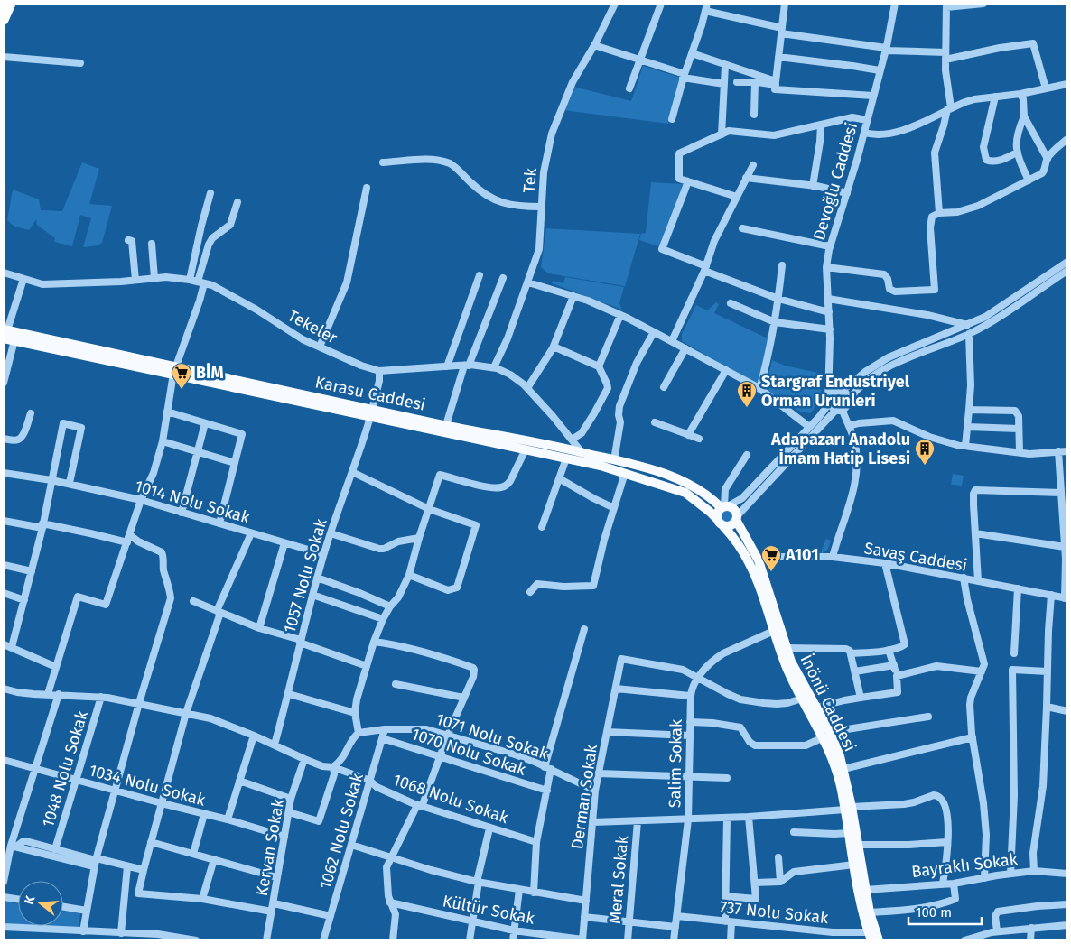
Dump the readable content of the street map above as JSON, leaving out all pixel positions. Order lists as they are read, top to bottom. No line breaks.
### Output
{"streets":{"main road":["Karasu Caddesi","İnönü Caddesi"],"street":["Tek","Devoğlu Caddesi","Tekeler","1014 Nolu Sokak","Savaş Caddesi","1057 Nolu Sokak","1071 Nolu Sokak","1070 Nolu Sokak","Salim Sokak","1048 Nolu Sokak","1034 Nolu Sokak","Derman Sokak","1068 Nolu Sokak","1062 Nolu Sokak","Kervan Sokak","Bayraklı Sokak","Meral Sokak","Kültür Sokak","737 Nolu Sokak"]},"crossings":[["Tek","Tekeler"],["Tekeler","Karasu Caddesi"],["Tekeler","1057 Nolu Sokak"],["Karasu Caddesi","Savaş Caddesi"],["Karasu Caddesi","1057 Nolu Sokak"],["Karasu Caddesi","İnönü Caddesi"],["1014 Nolu Sokak","1057 Nolu Sokak"],["Savaş Caddesi","İnönü Caddesi"],["1057 Nolu Sokak","1068 Nolu Sokak"],["İnönü Caddesi","Salim Sokak"],["İnönü Caddesi","Bayraklı Sokak"],["İnönü Caddesi","737 Nolu Sokak"],["1071 Nolu Sokak","Derman Sokak"],["1071 Nolu Sokak","1062 Nolu Sokak"],["1070 Nolu Sokak","1062 Nolu Sokak"],["Salim Sokak","Derman Sokak"],["Salim Sokak","737 Nolu Sokak"],["1048 Nolu Sokak","1034 Nolu Sokak"],["1048 Nolu Sokak","1068 Nolu Sokak"],["1034 Nolu Sokak","Kervan Sokak"],["Derman Sokak","Kültür Sokak"],["1068 Nolu Sokak","1062 Nolu Sokak"],["1068 Nolu Sokak","Kervan Sokak"]],"places":{"supermarket":["BİM","A101"],"building":["Stargraf Endustriyel Orman Urunleri","Adapazarı Anadolu İmam Hatip Lisesi"]},"scale_bar":"100 m","north":"left"}
